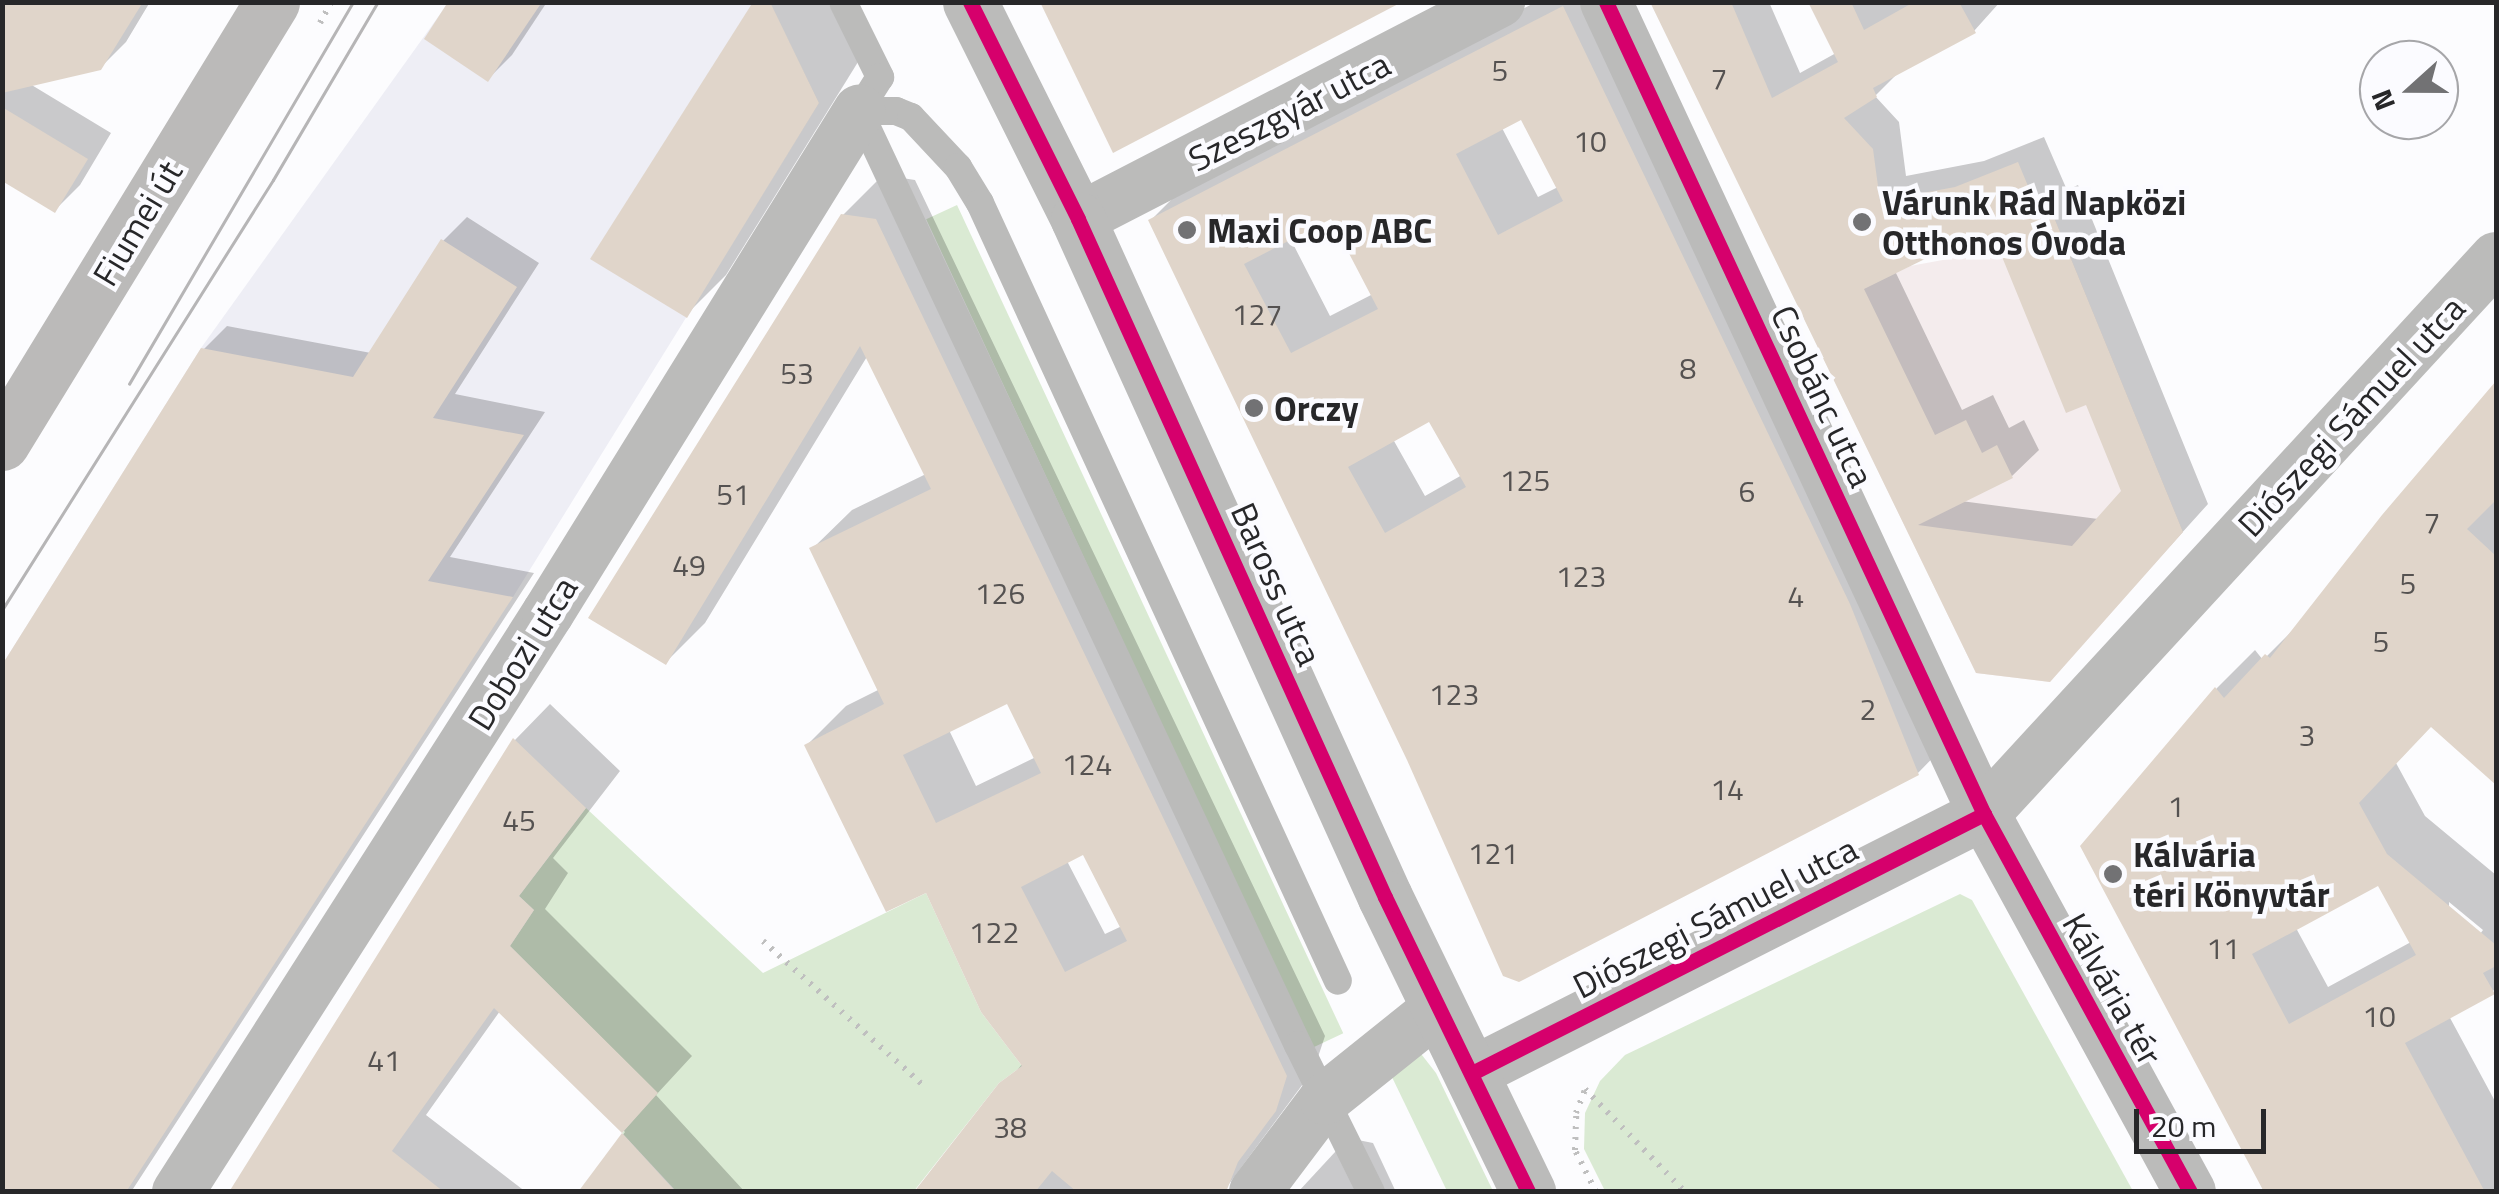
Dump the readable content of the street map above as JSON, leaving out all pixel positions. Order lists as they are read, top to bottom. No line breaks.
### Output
{"streets":{"main road":["Fiumei út"],"street":["Szeszgyár utca","Csobánc utca","Diószegi Sámuel utca","Baross utca","Dobozi utca","Kálvária tér"]},"crossings":[["Szeszgyár utca","Baross utca"],["Csobánc utca","Diószegi Sámuel utca"],["Csobánc utca","Kálvária tér"],["Diószegi Sámuel utca","Baross utca"],["Diószegi Sámuel utca","Kálvária tér"]],"places":["Várunk Rád Napközi Otthonos Óvoda","Maxi Coop ABC","Orczy","Kálvária téri Könyvtár"],"house_numbers":["5","7","10","127","8","53","125","6","51","7","49","123","5","126","4","5","123","2","3","124","14","1","45","121","122","11","10","41","38"],"scale_bar":"20 m","north":"left"}
